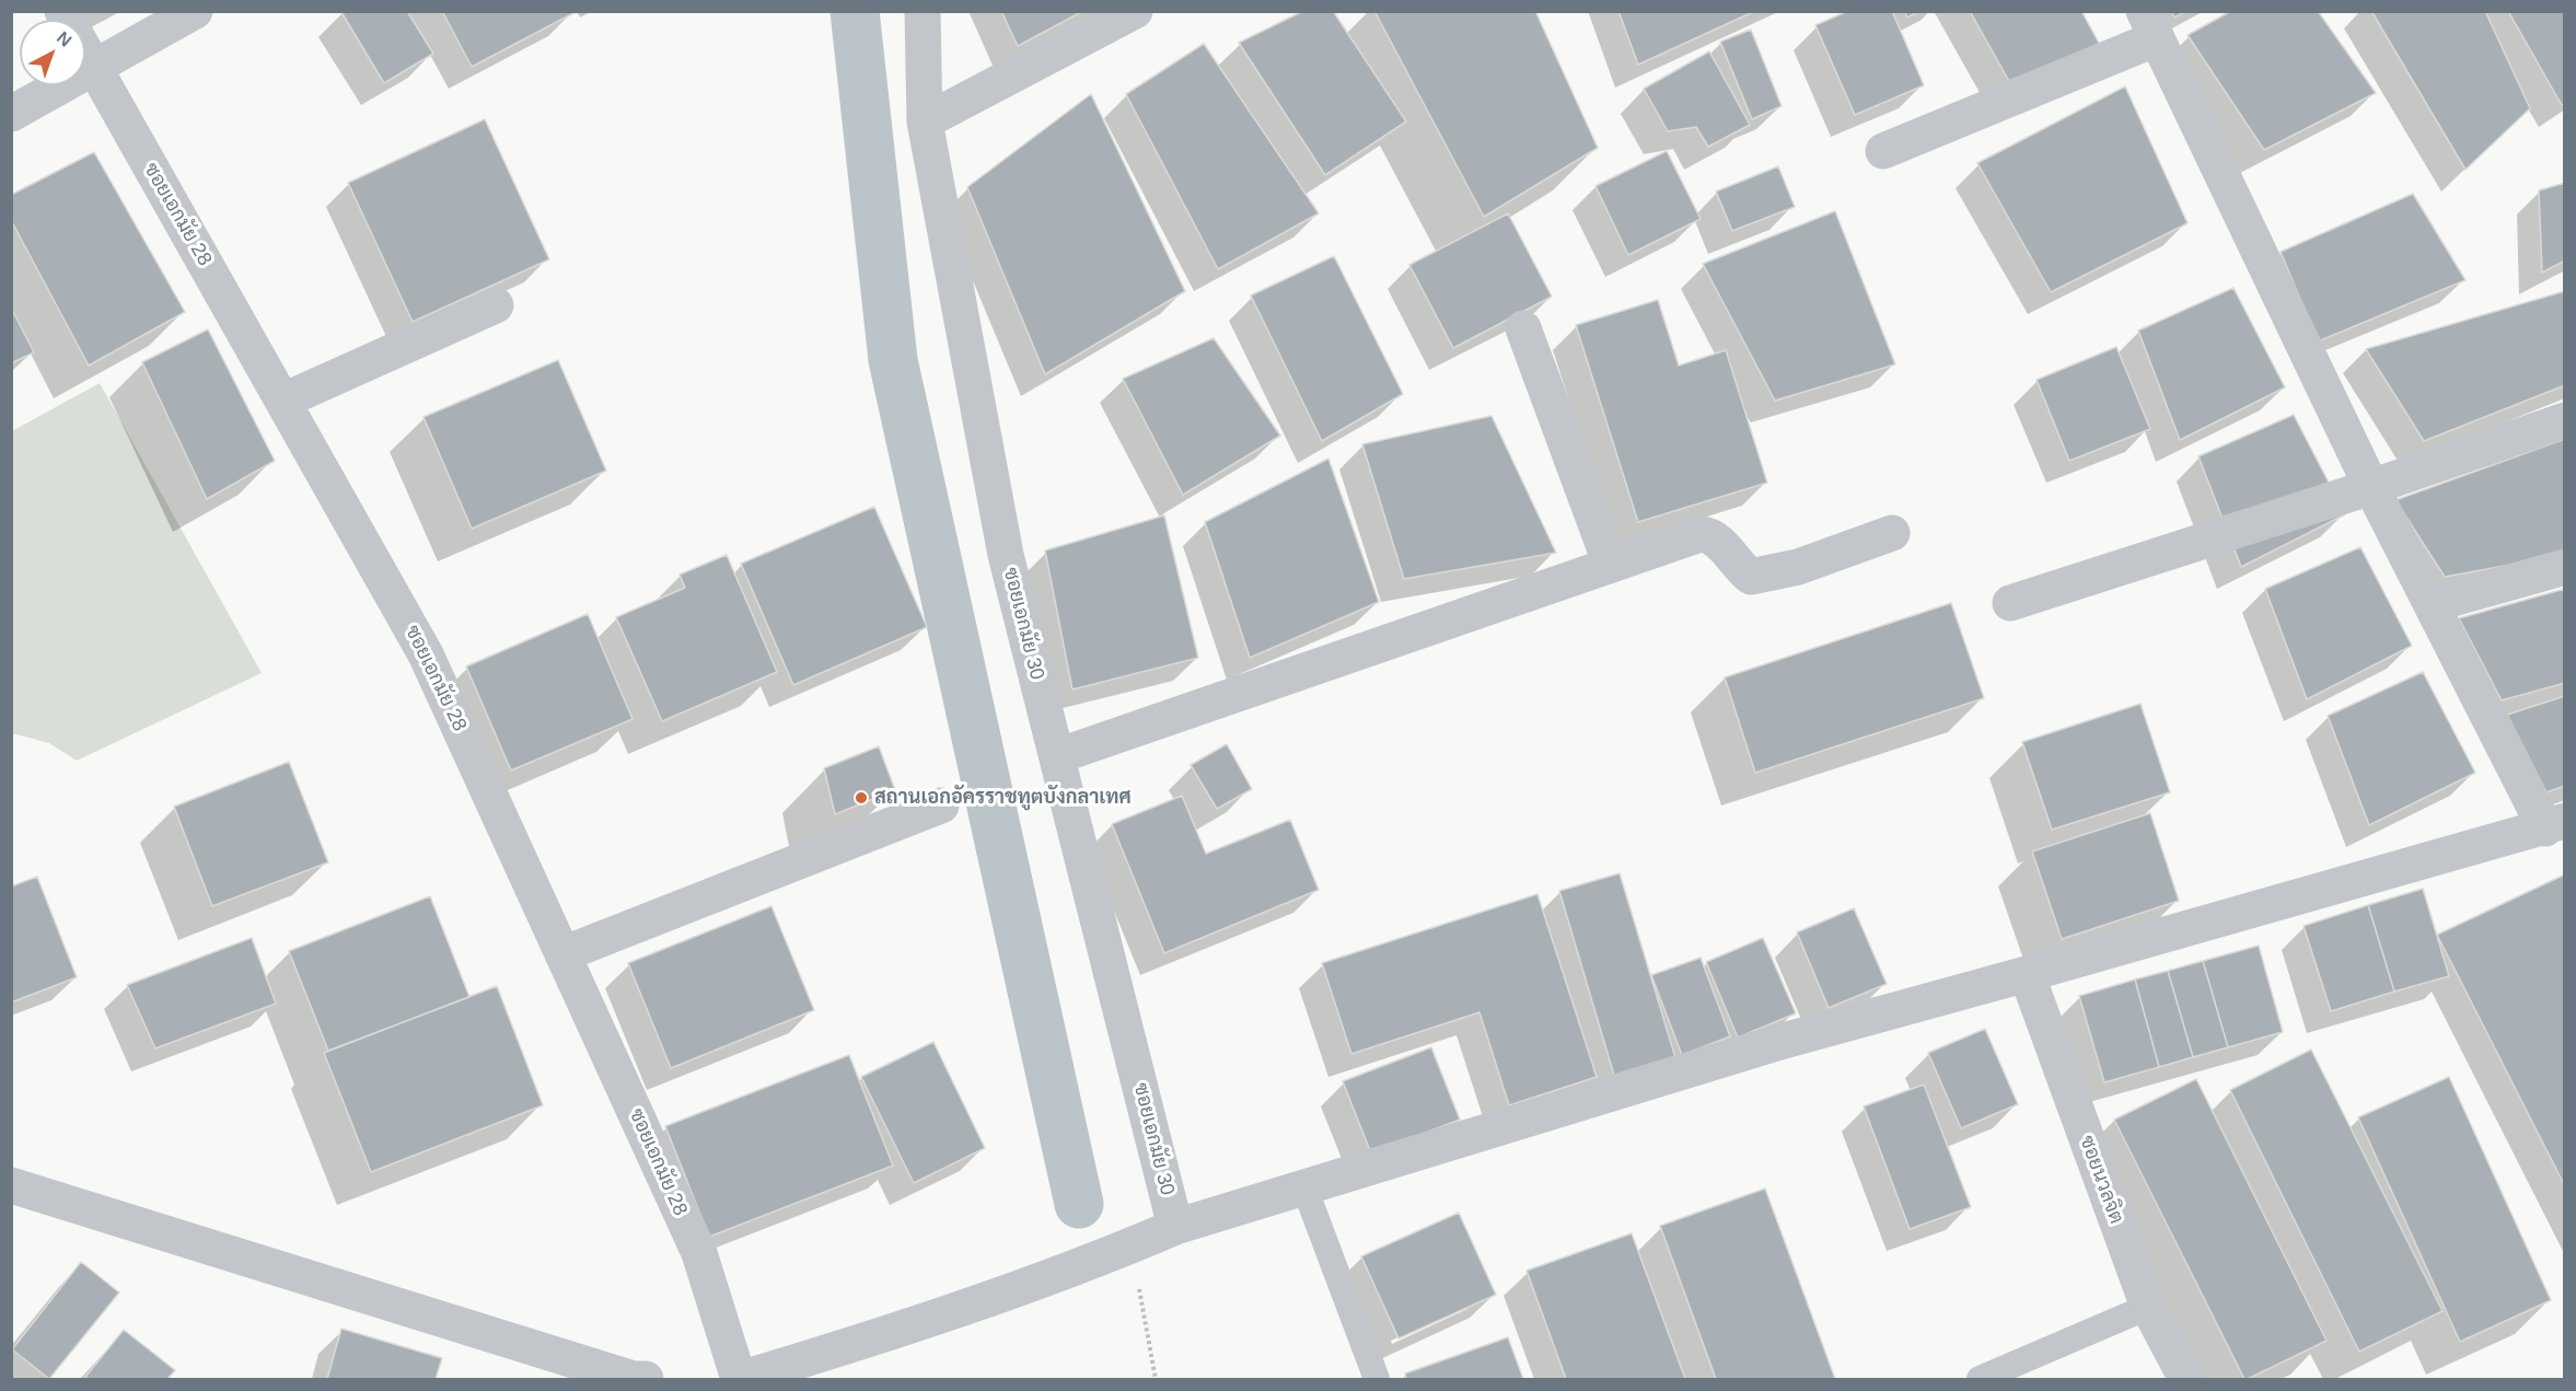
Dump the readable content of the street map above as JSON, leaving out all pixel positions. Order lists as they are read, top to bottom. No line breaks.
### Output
{"streets":{"street":["ซอยเอกมัย 28","ซอยเอกมัย 30","ซอยนวลจิต"]},"places":["สถานเอกอัครราชทูตบังกลาเทศ"],"north":"top right"}
